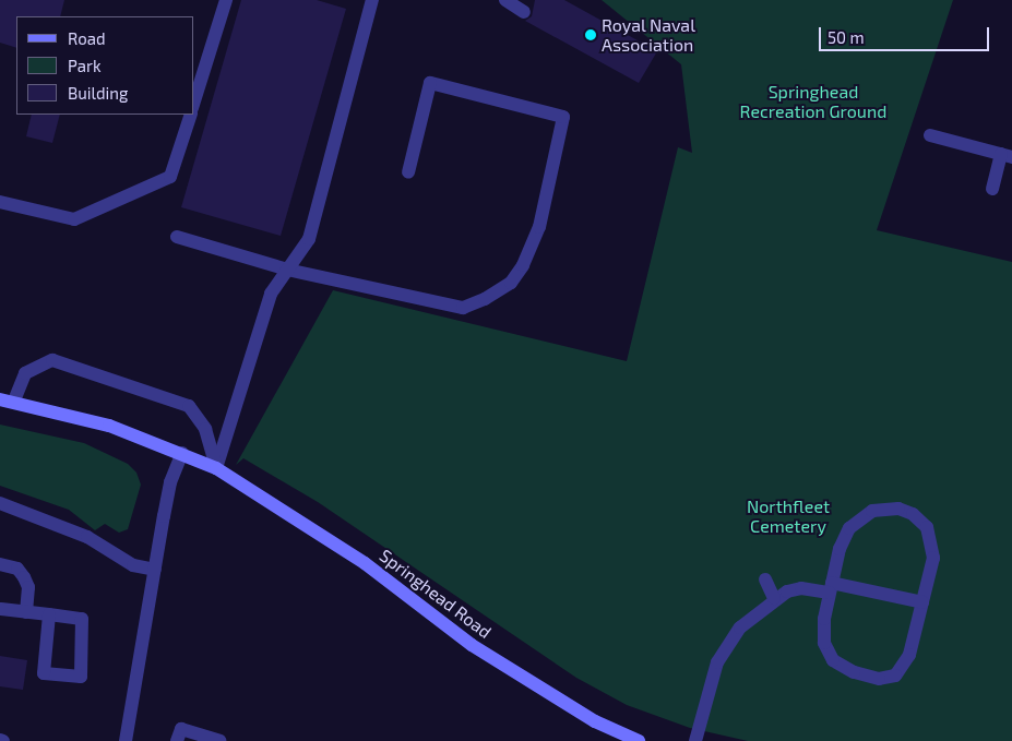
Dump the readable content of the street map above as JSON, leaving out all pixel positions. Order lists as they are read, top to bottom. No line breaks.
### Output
{"streets":{"main road":["Springhead Road"]},"parks":["Springhead Recreation Ground","Northfleet Cemetery"],"places":["Royal Naval Association"],"legend":["Road","Park","Building"],"scale_bar":"50 m"}
